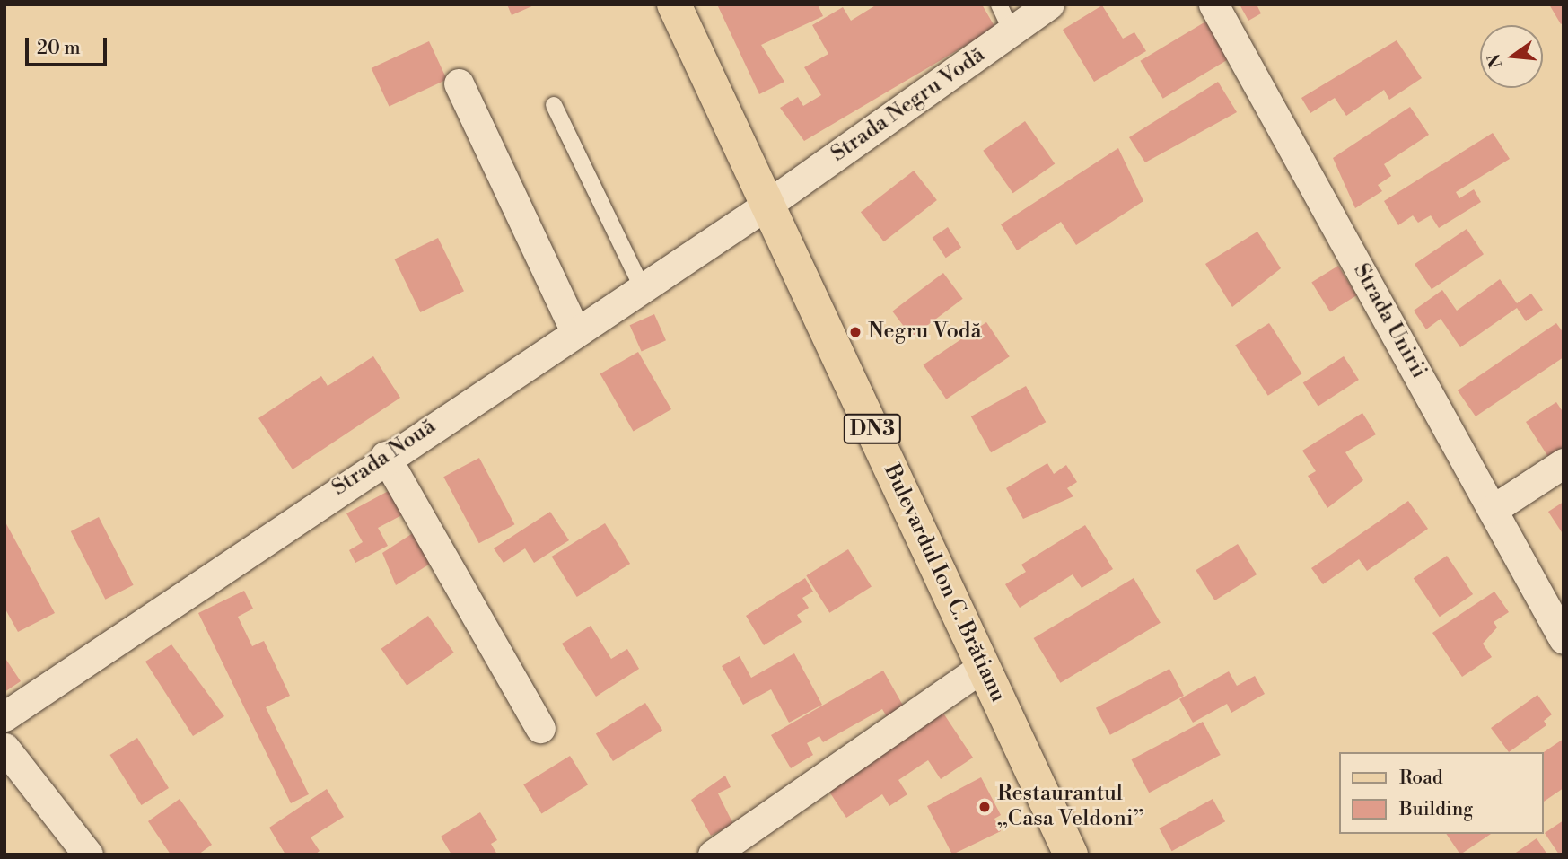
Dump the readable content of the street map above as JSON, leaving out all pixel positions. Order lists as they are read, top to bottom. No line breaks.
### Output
{"streets":{"main road":["DN3","Bulevardul Ion C. Brătianu"],"street":["Strada Negru Vodă","Strada Unirii","Strada Nouă"]},"crossings":[["Strada Negru Vodă","Strada Nouă"],["Strada Negru Vodă","Bulevardul Ion C. Brătianu"],["Strada Nouă","Bulevardul Ion C. Brătianu"]],"places":["Negru Vodă","Restaurantul „Casa Veldoni”"],"legend":["Road","Building"],"scale_bar":"20 m","north":"left"}
